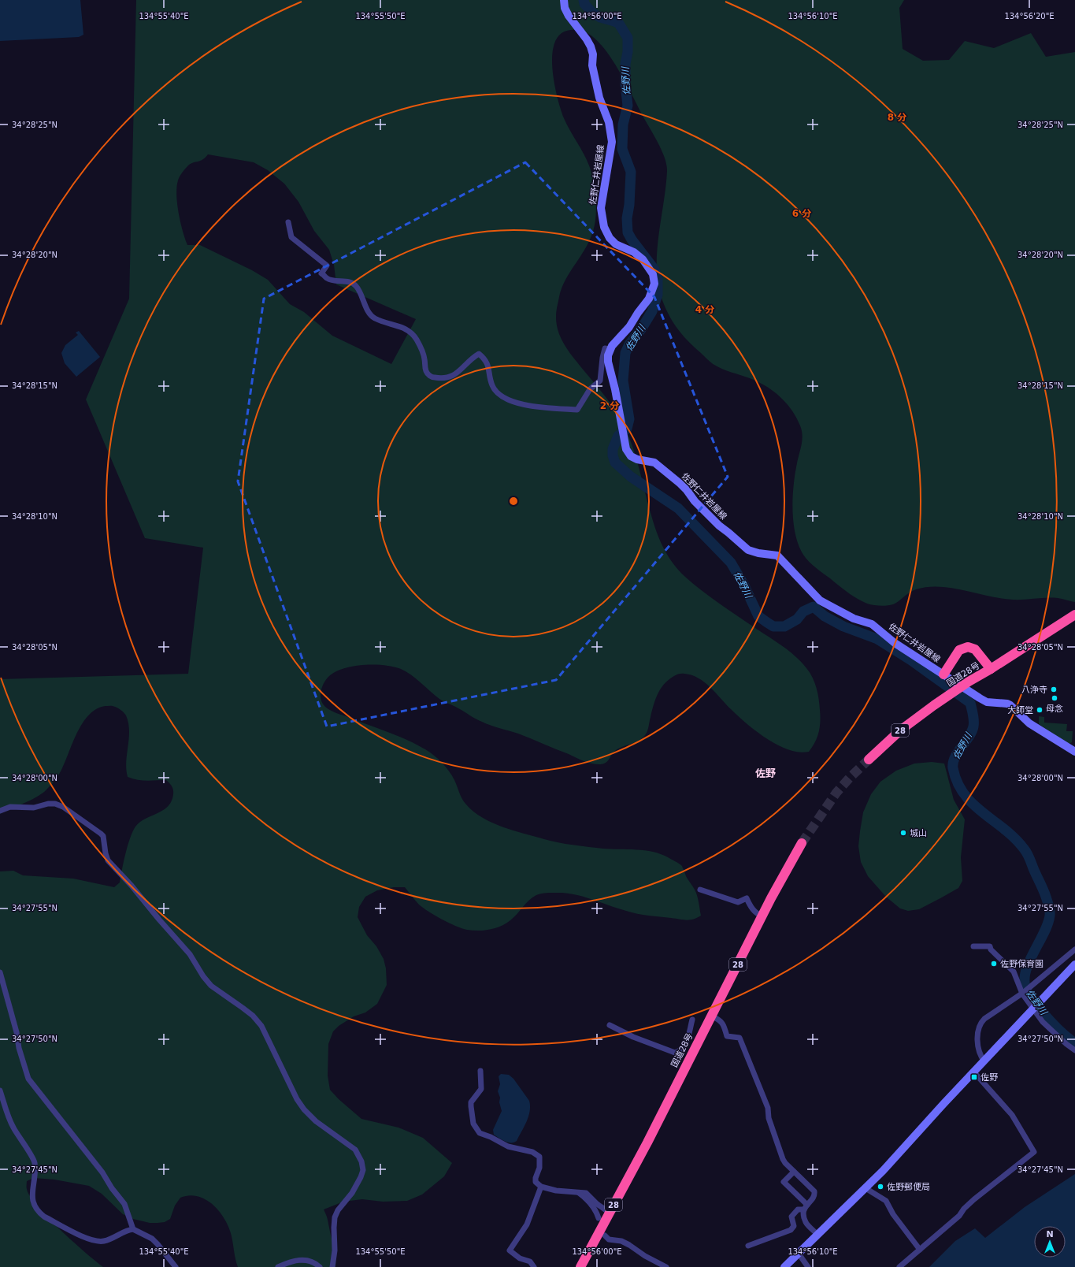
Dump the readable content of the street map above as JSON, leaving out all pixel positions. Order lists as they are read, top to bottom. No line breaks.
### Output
{"streets":{"highway":["国道28号","28"],"main road":["佐野仁井岩屋線"]},"districts":["佐野"],"water":["佐野川"],"places":{"other":["八浄寺","母念","大師堂","城山","佐野保育園","佐野郵便局"],"transit":["佐野"]},"north":"top","coordinates":["134°55'40\"E","134°55'50\"E","134°56'00\"E","134°56'10\"E","134°56'20\"E","34°28'25\"N","34°28'20\"N","34°28'15\"N","34°28'10\"N","34°28'05\"N","34°28'00\"N","34°27'55\"N","34°27'50\"N","34°27'45\"N"],"rings":["8 分","6 分","4 分","2 分"]}
